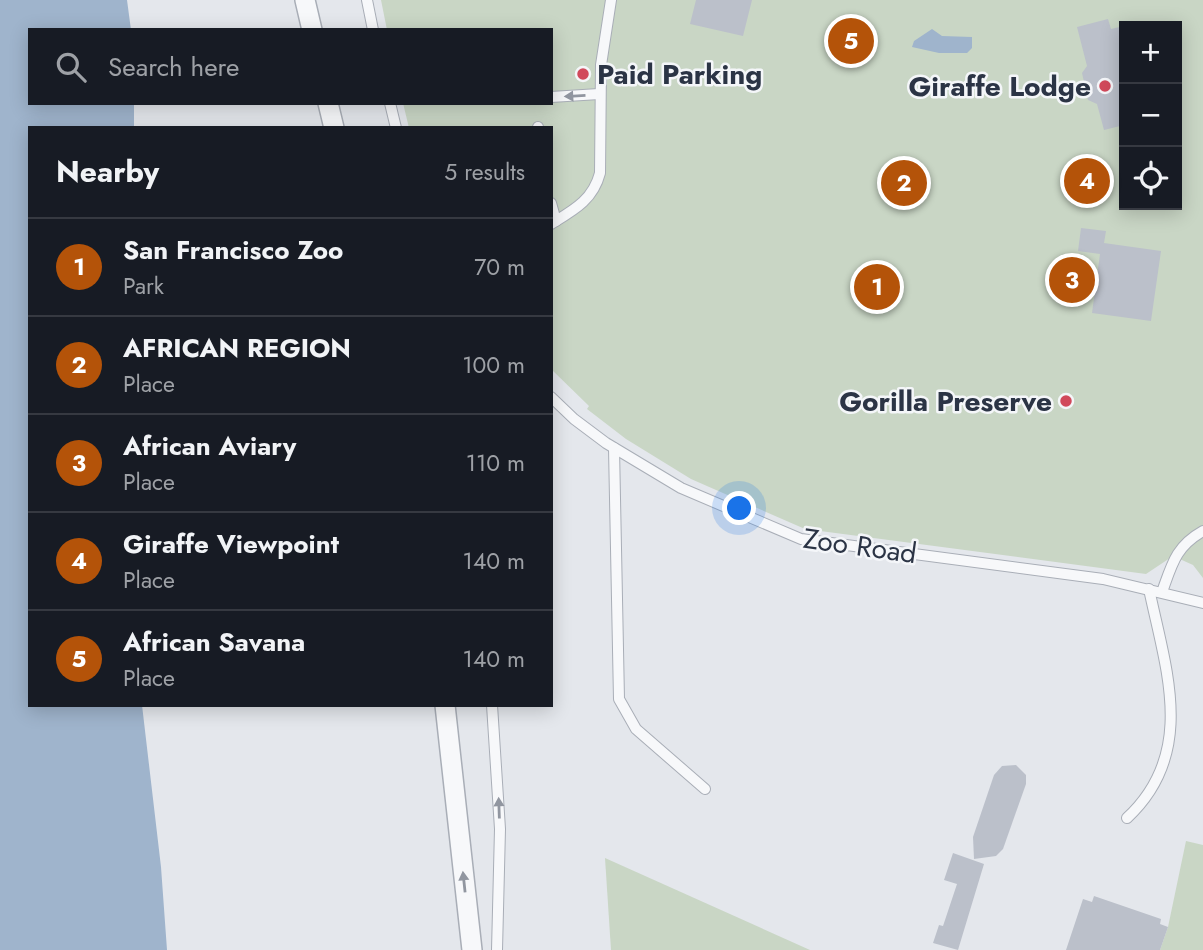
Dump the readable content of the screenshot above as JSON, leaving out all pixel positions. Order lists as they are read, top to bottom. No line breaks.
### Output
{"streets":{"lane":["Zoo Road"]},"places":["Paid Parking","Giraffe Lodge","Gorilla Preserve"],"page":{"pins":["5","4","2","3","1"],"map_buttons":["+","−"],"search":"Search here","heading":["Nearby","5 results"],"list":[{"mark":"1","name":"San Francisco Zoo","note":"Park","value":"70 m"},{"mark":"2","name":"AFRICAN REGION","note":"Place","value":"100 m"},{"mark":"3","name":"African Aviary","note":"Place","value":"110 m"},{"mark":"4","name":"Giraffe Viewpoint","note":"Place","value":"140 m"},{"mark":"5","name":"African Savana","note":"Place","value":"140 m"}]}}
